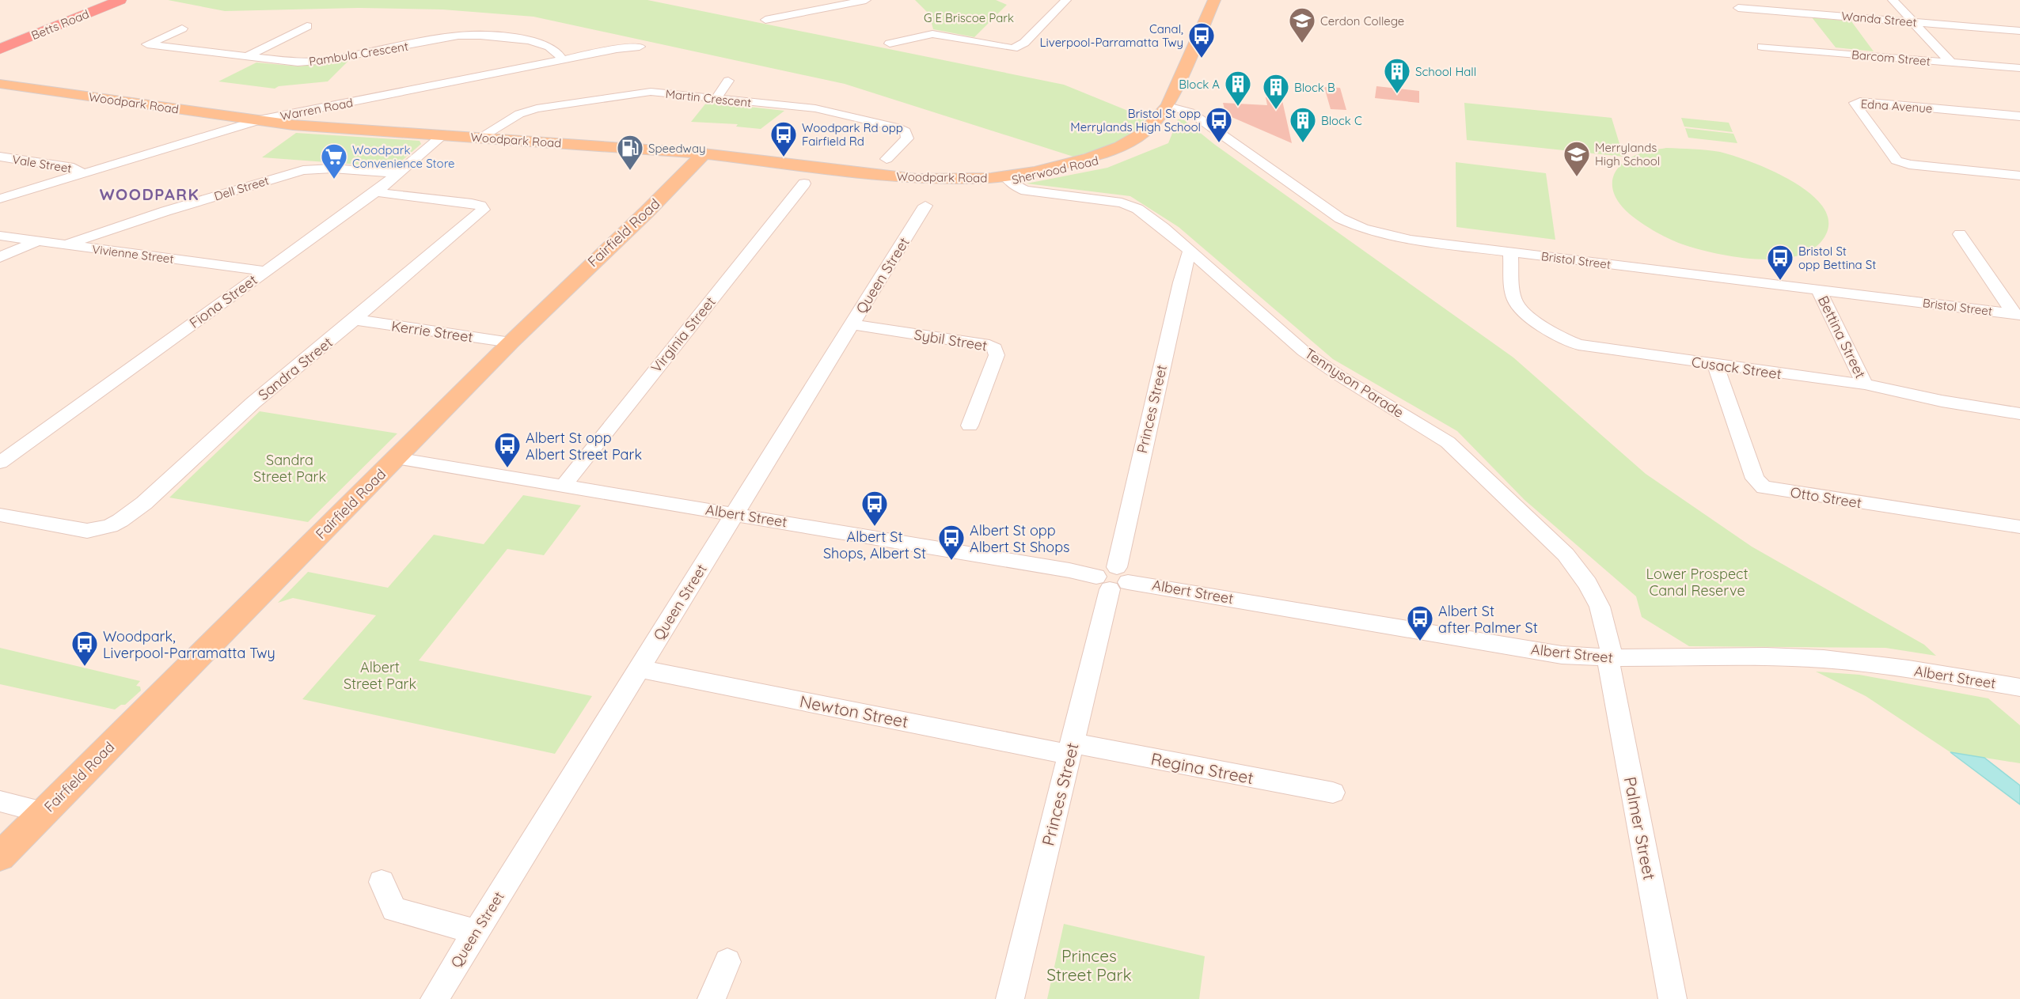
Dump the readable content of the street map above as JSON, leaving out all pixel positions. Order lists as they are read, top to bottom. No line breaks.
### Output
{"streets":{"highway":["Betts Road"],"main road":["Woodpark Road","Sherwood Road","Fairfield Road"],"street":["Wanda Street","Pambula Crescent","Barcom Street","Martin Crescent","Edna Avenue","Warren Road","Vale Street","Dell Street","Vivienne Street","Bristol Street","Queen Street","Fiona Street","Kerrie Street","Virginia Street","Bettina Street","Sybil Street","Cusack Street","Sandra Street","Tennyson Parade","Princes Street","Otto Street","Albert Street","Newton Street","Regina Street","Palmer Street"]},"crossings":[["Pambula Crescent","Warren Road"],["Martin Crescent","Woodpark Road"],["Woodpark Road","Warren Road"],["Woodpark Road","Sherwood Road"],["Woodpark Road","Fairfield Road"],["Woodpark Road","Fiona Street"],["Woodpark Road","Tennyson Parade"],["Warren Road","Vale Street"],["Sherwood Road","Bristol Street"],["Sherwood Road","Tennyson Parade"],["Dell Street","Vivienne Street"],["Dell Street","Fiona Street"],["Fairfield Road","Kerrie Street"],["Fairfield Road","Albert Street"],["Vivienne Street","Fiona Street"],["Bristol Street","Bettina Street"],["Bristol Street","Cusack Street"],["Queen Street","Sybil Street"],["Queen Street","Albert Street"],["Queen Street","Newton Street"],["Fiona Street","Sandra Street"],["Kerrie Street","Sandra Street"],["Virginia Street","Albert Street"],["Bettina Street","Cusack Street"],["Cusack Street","Otto Street"],["Tennyson Parade","Princes Street"],["Tennyson Parade","Albert Street"],["Tennyson Parade","Palmer Street"],["Princes Street","Albert Street"],["Princes Street","Newton Street"],["Princes Street","Regina Street"],["Albert Street","Palmer Street"],["Newton Street","Regina Street"]],"districts":["WOODPARK"],"parks":["G E Briscoe Park","Sandra Street Park","Lower Prospect Canal Reserve","Albert Street Park","Princes Street Park"],"places":{"school or university":["Cerdon College","Merrylands High School"],"bus stop":["Canal, Liverpool-Parramatta Twy","Bristol St opp Merrylands High School","Woodpark Rd opp Fairfield Rd","Bristol St opp Bettina St","Albert St opp Albert Street Park","Albert St Shops, Albert St","Albert St opp Albert St Shops","Albert St after Palmer St","Woodpark, Liverpool-Parramatta Twy"],"building":["School Hall","Block A","Block B","Block C"],"fuel station":["Speedway"],"supermarket":["Woodpark Convenience Store"]}}
